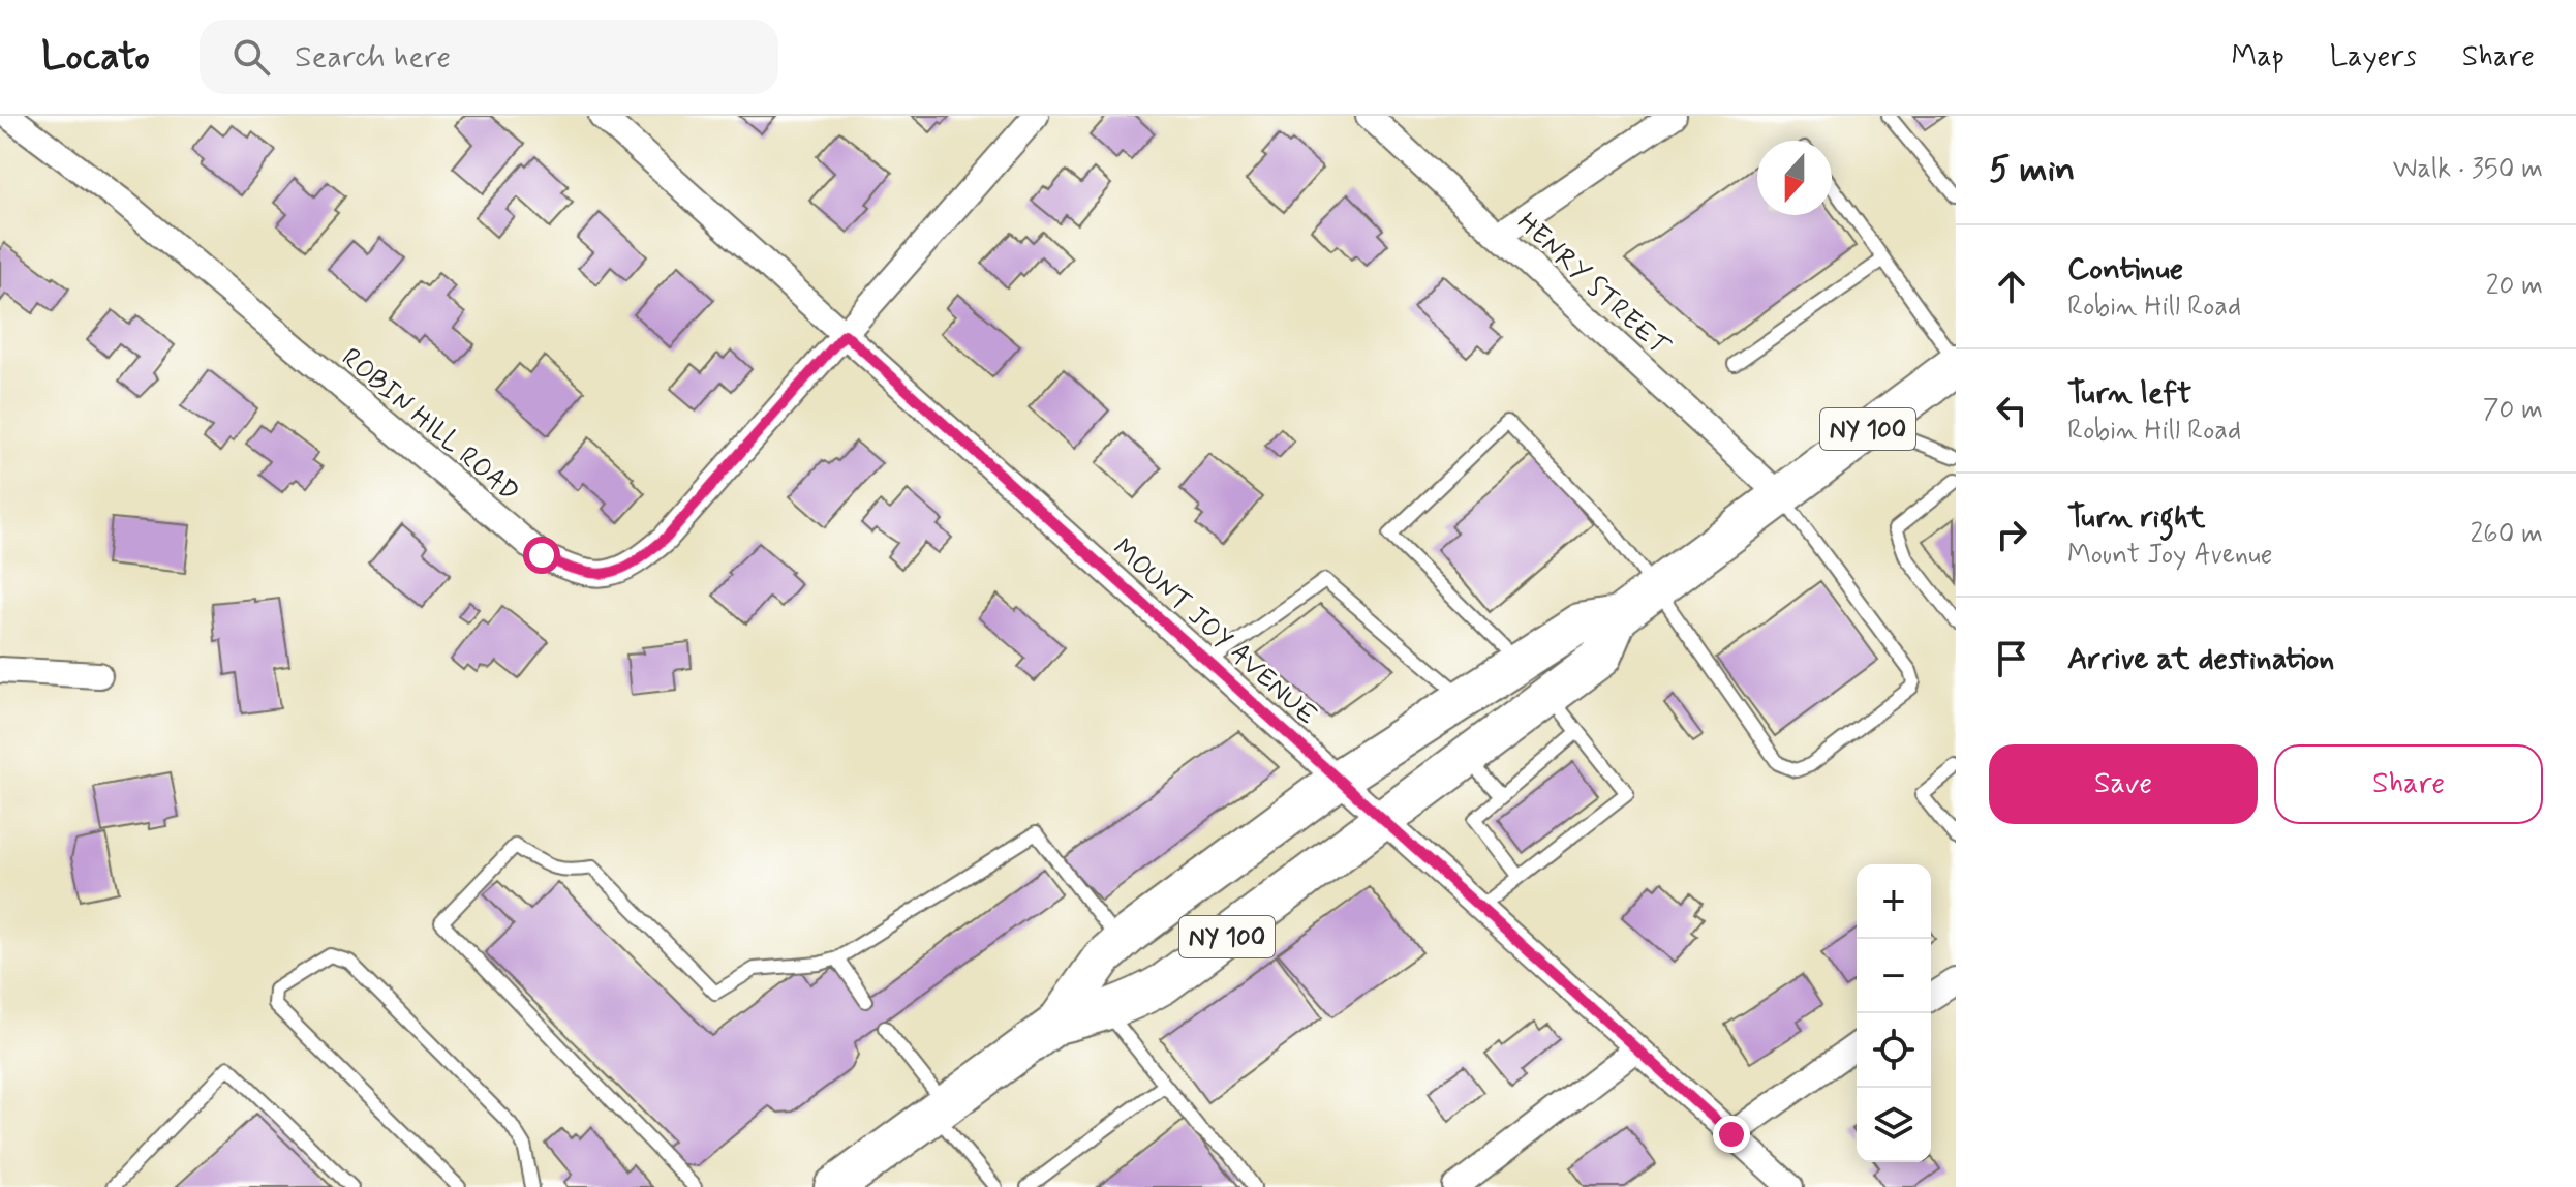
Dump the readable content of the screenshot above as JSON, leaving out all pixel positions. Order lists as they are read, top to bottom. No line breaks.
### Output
{"streets":{"main road":["NY 100"],"street":["HENRY STREET","ROBIN HILL ROAD","MOUNT JOY AVENUE"]},"crossings":[["HENRY STREET","NY 100"],["ROBIN HILL ROAD","MOUNT JOY AVENUE"],["NY 100","MOUNT JOY AVENUE"]],"north":"bottom","page":{"header":"Locato","search":"Search here","nav":["Map","Layers","Share"],"heading":["5 min","Walk · 350 m"],"list":[["Continue","Robin Hill Road","20 m"],["Turn left","Robin Hill Road","70 m"],["Turn right","Mount Joy Avenue","260 m"],"Arrive at destination"],"buttons":["Save","Share"],"map_buttons":["+","−"]}}
